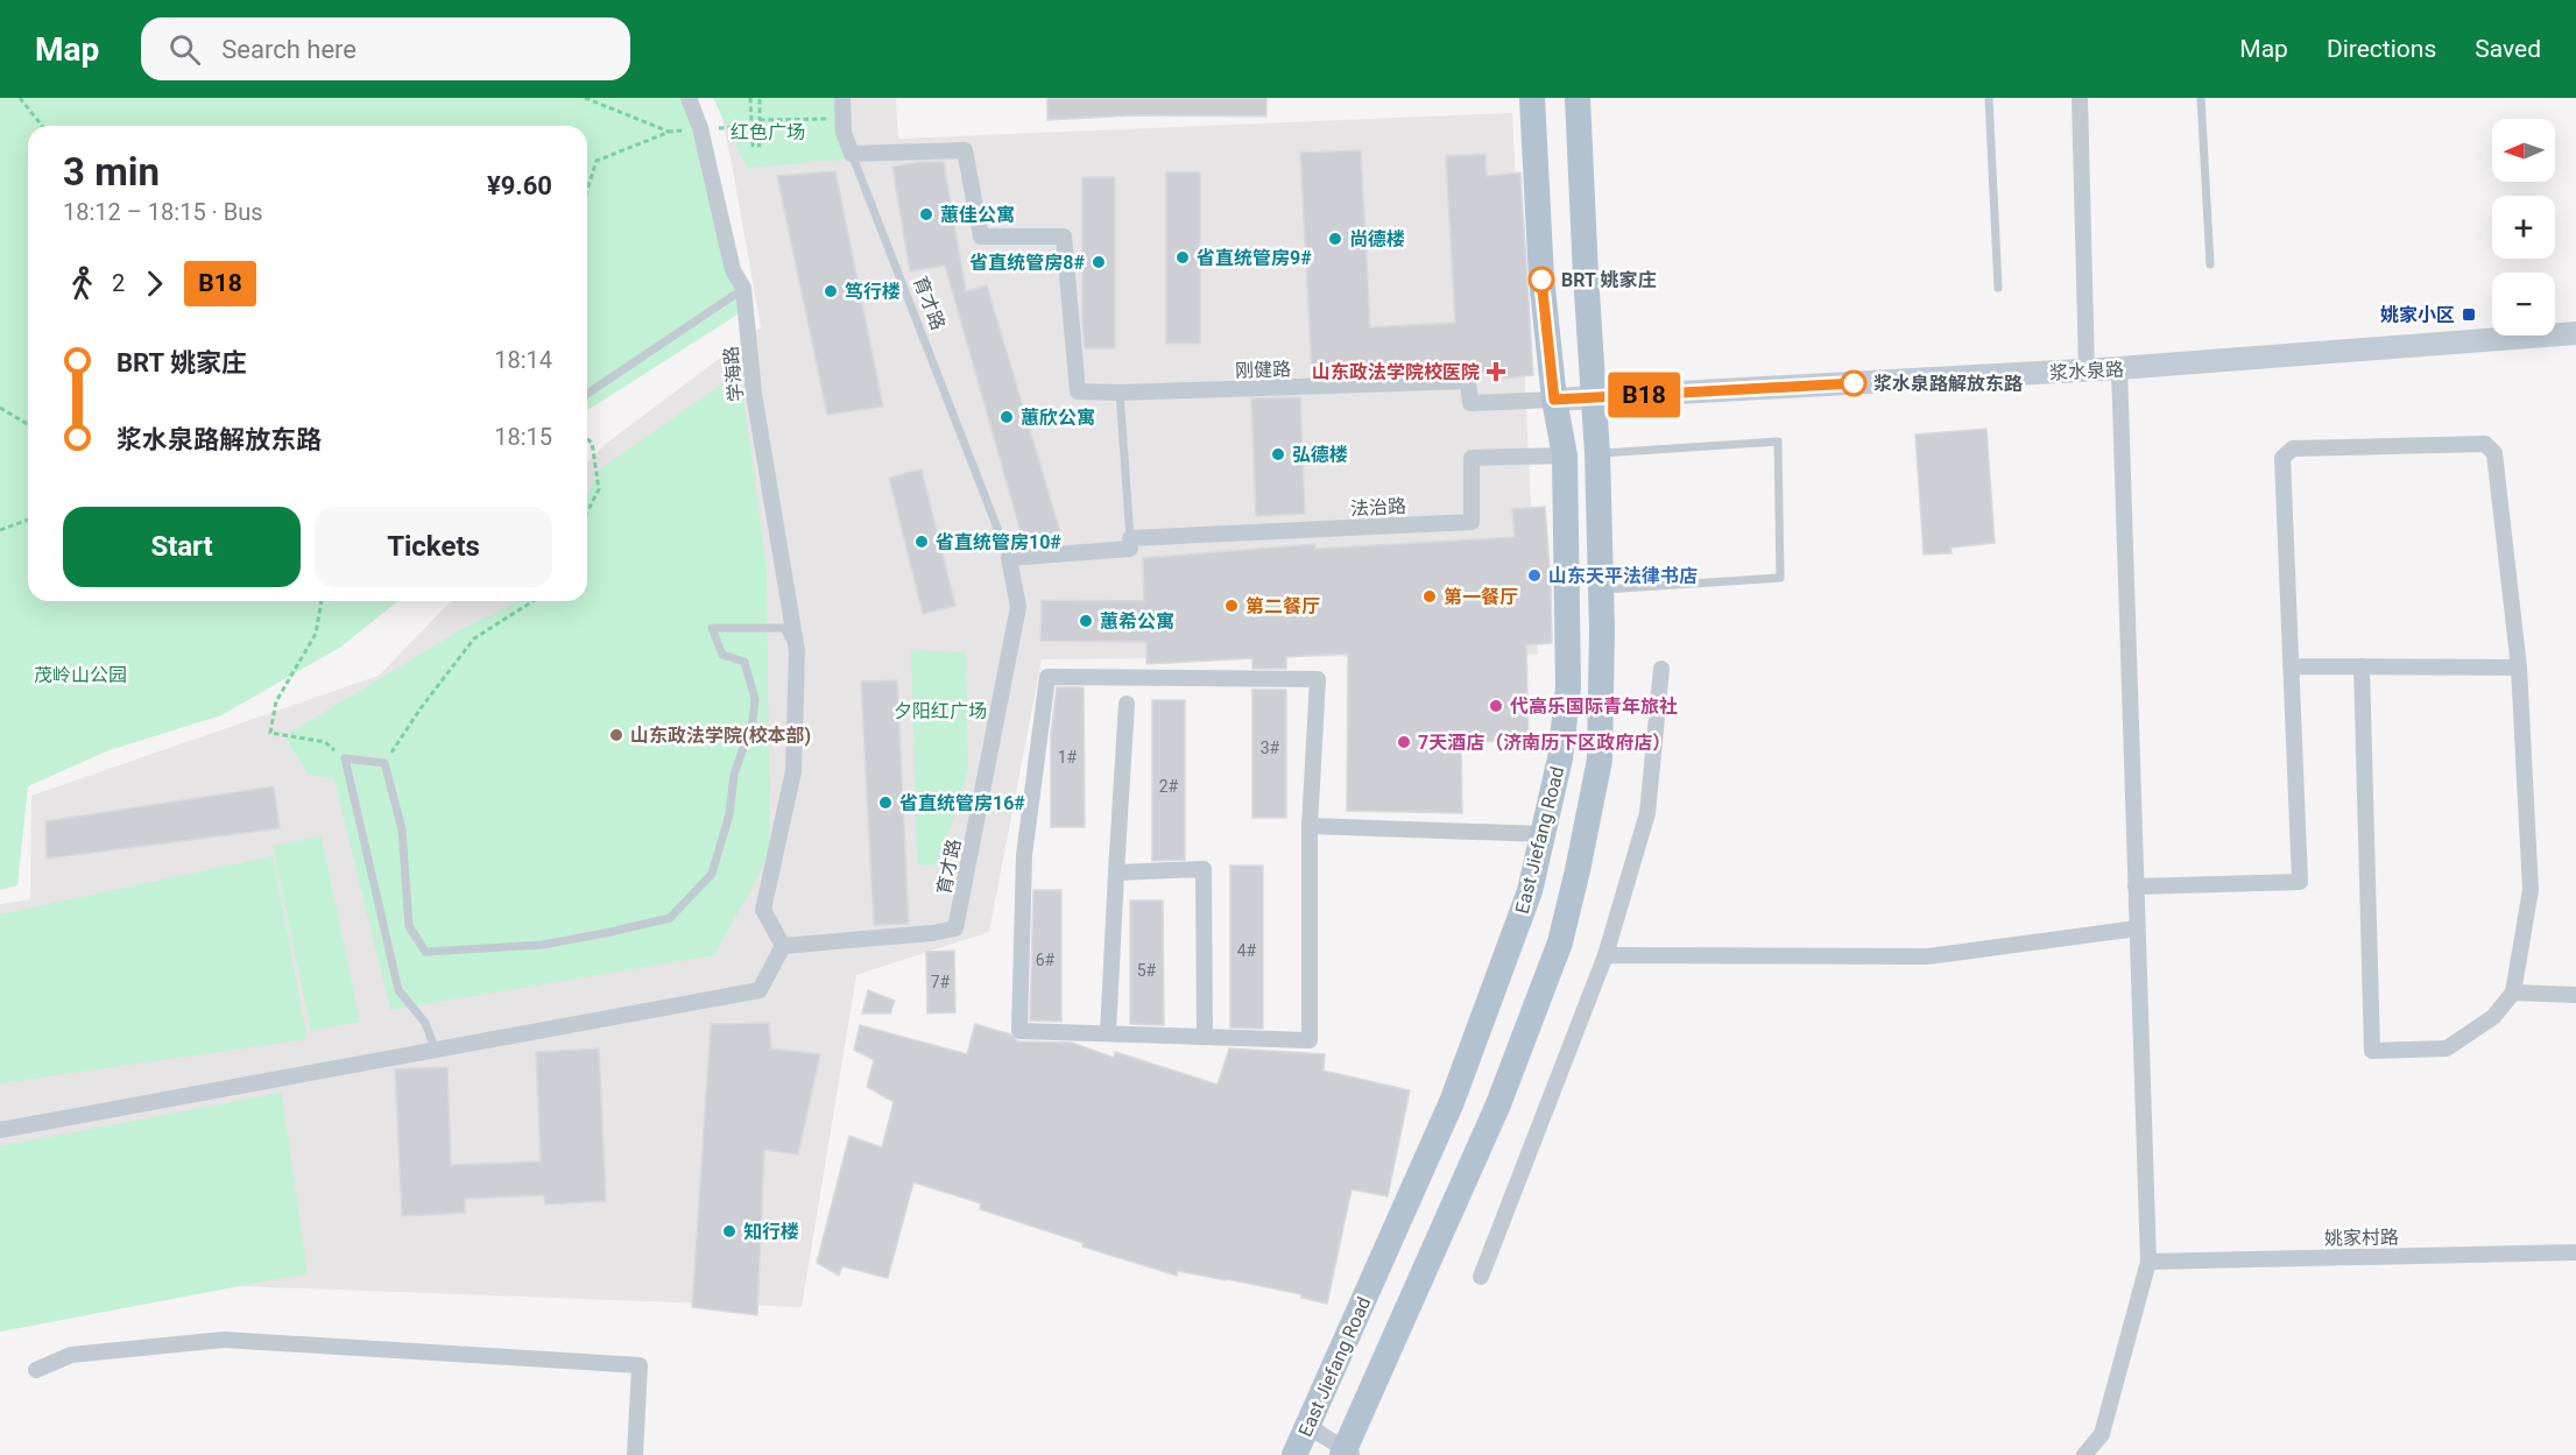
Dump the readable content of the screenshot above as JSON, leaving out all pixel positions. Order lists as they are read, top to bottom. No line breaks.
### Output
{"streets":{"main road":["浆水泉路","East Jiefang Road"],"street":["育才路","刚健路","学海路","法治路","姚家村路"]},"crossings":[["育才路","学海路"],["刚健路","浆水泉路"],["刚健路","East Jiefang Road"],["浆水泉路","East Jiefang Road"],["法治路","East Jiefang Road"]],"parks":["红色广场","茂岭山公园","夕阳红广场"],"places":{"other":["蕙佳公寓","尚德楼","省直统管房9#","省直统管房8#","BRT 姚家庄","笃行楼","浆水泉路解放东路","蕙欣公寓","弘德楼","省直统管房10#","山东天平法律书店","第一餐厅","第二餐厅","蕙希公寓","代高乐国际青年旅社","山东政法学院(校本部)","7天酒店（济南历下区政府店）","省直统管房16#","知行楼"],"transit":["姚家小区"],"health":["山东政法学院校医院"]},"lines":["bus line B18"],"house_numbers":["3#","1#","2#","4#","6#","5#","7#"],"north":"left","page":{"header":"Map","search":"Search here","nav":["Map","Directions","Saved"],"on_map":"B18","map_buttons":["+","−"],"heading":["3 min","18:12 – 18:15 · Bus","¥9.60"],"legs":["2","B18"],"list":[{"name":"BRT 姚家庄","value":"18:14"},{"name":"浆水泉路解放东路","value":"18:15"}],"buttons":["Start","Tickets"]}}
